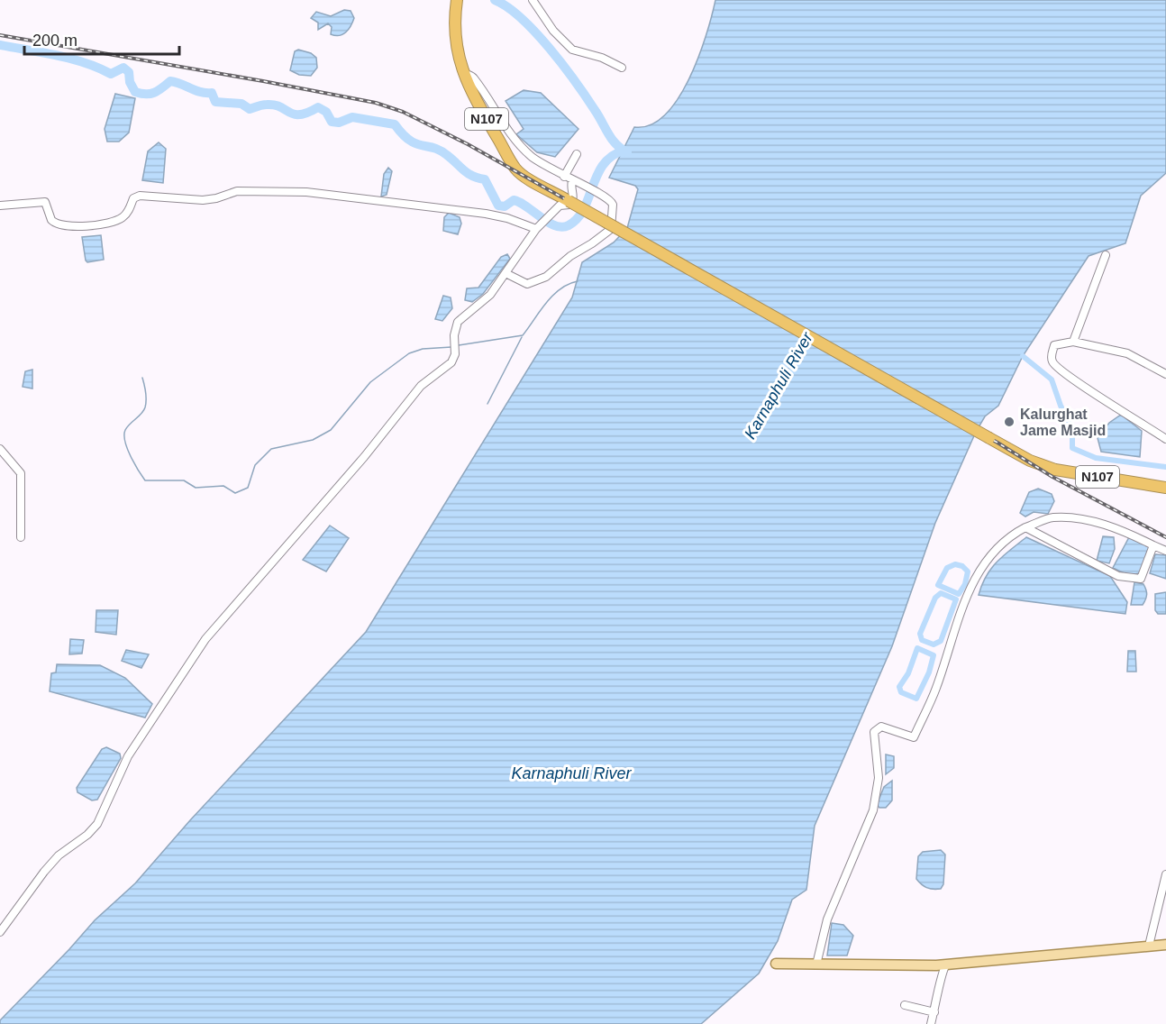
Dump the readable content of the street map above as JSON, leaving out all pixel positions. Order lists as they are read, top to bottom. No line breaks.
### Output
{"streets":{"highway":["N107"]},"water":["Karnaphuli River"],"places":["Kalurghat Jame Masjid"],"scale_bar":"200 m"}
